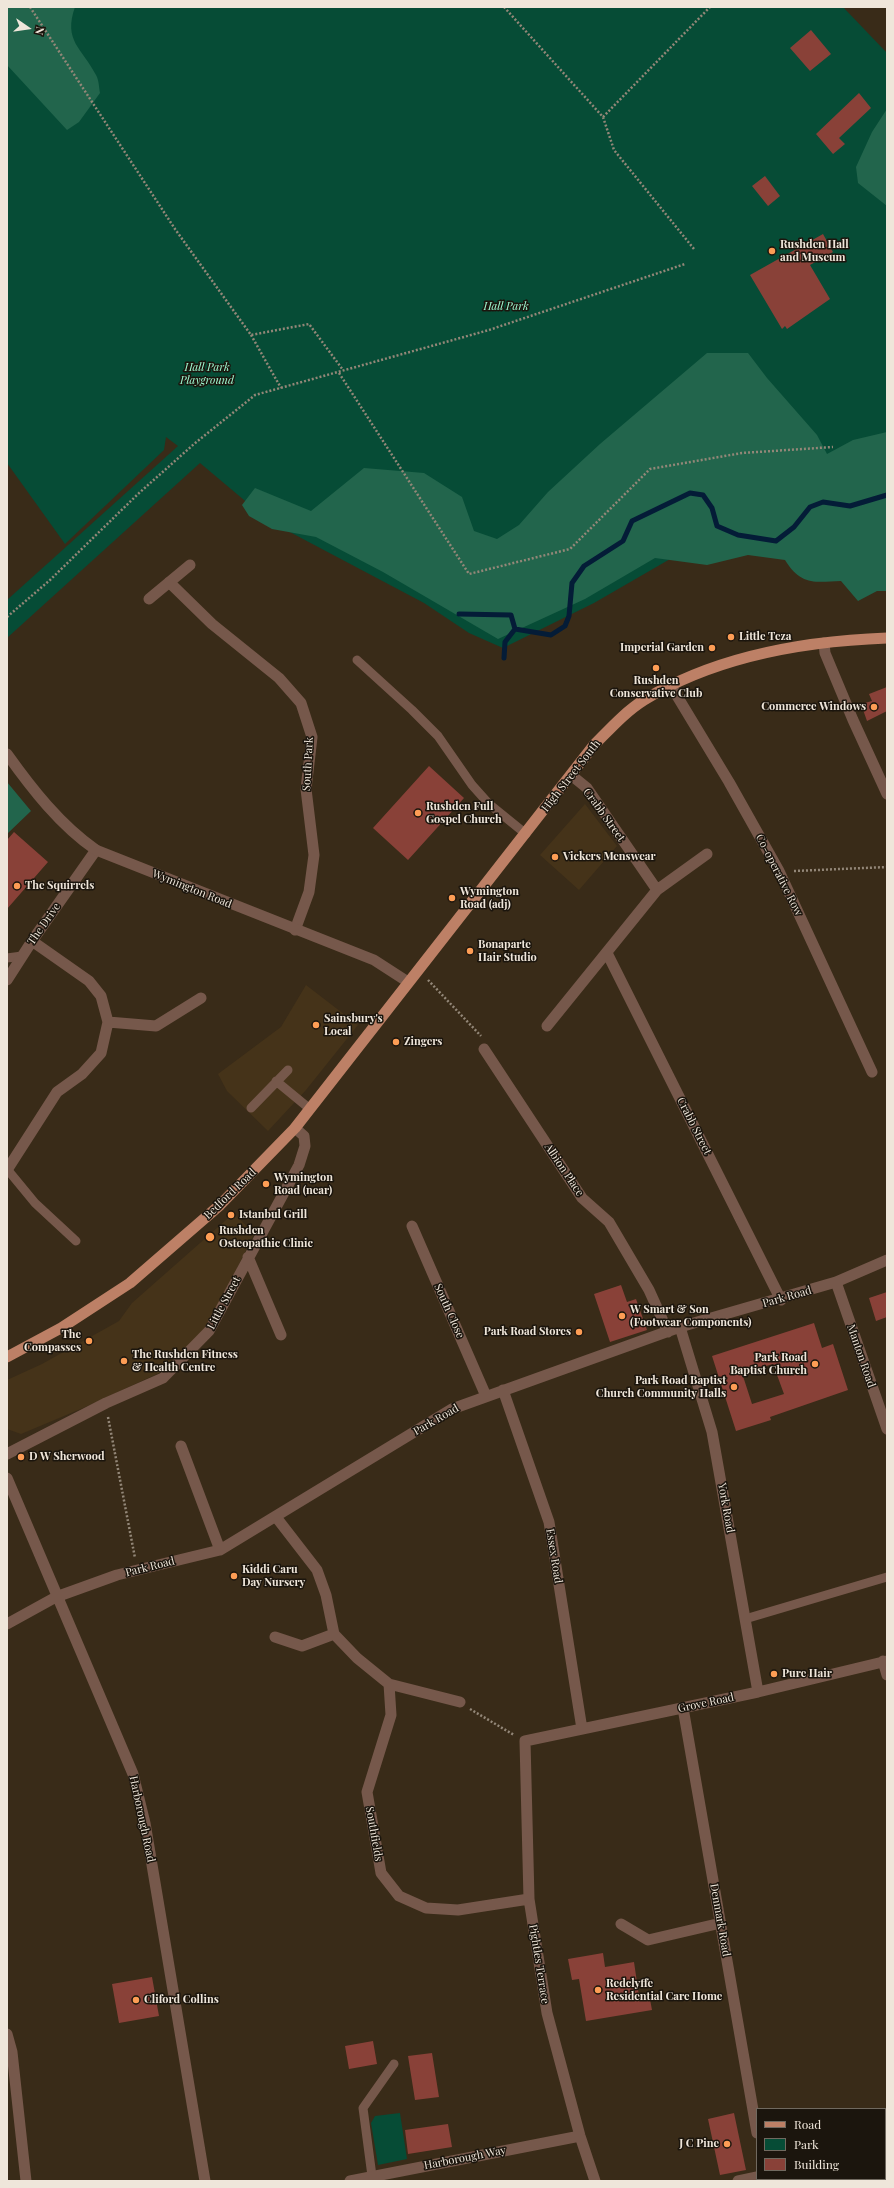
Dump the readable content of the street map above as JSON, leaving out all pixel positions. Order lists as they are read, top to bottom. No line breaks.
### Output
{"streets":{"main road":["High Street South","Bedford Road"],"street":["South Park","Crabb Street","Co-operative Row","Wymington Road","The Drive","Albion Place","Park Road","Little Street","South Close","Manton Road","York Road","Essex Road","Grove Road","Harborough Road","Southfields","Denmark Road","Pightles Terrace","Harborough Way"]},"crossings":[["South Park","Wymington Road"],["High Street South","Crabb Street"],["High Street South","Co-operative Row"],["High Street South","Wymington Road"],["High Street South","Bedford Road"],["Crabb Street","Park Road"],["Wymington Road","The Drive"],["Wymington Road","Bedford Road"],["Albion Place","Park Road"],["Bedford Road","Little Street"],["Park Road","South Close"],["Park Road","Manton Road"],["Park Road","York Road"],["Park Road","Essex Road"],["Park Road","Harborough Road"],["York Road","Grove Road"],["Essex Road","Grove Road"],["Grove Road","Denmark Road"],["Grove Road","Pightles Terrace"],["Southfields","Pightles Terrace"],["Pightles Terrace","Harborough Way"]],"parks":["Hall Park","Hall Park Playground"],"places":["Rushden Hall and Museum","Little Teza","Imperial Garden","Rushden Conservative Club","Commerce Windows","Rushden Full Gospel Church","Vickers Menswear","The Squirrels","Wymington Road (adj)","Bonaparte Hair Studio","Sainsbury's Local","Zingers","Wymington Road (near)","Istanbul Grill","Rushden Osteopathic Clinic","W Smart & Son (Footwear Components)","Park Road Stores","The Compasses","The Rushden Fitness & Health Centre","Park Road Baptist Church","Park Road Baptist Church Community Halls","D W Sherwood","Kiddi Caru Day Nursery","Pure Hair","Redclyffe Residential Care Home","Cliford Collins","J C Pine"],"legend":["Road","Park","Building"],"north":"right"}
